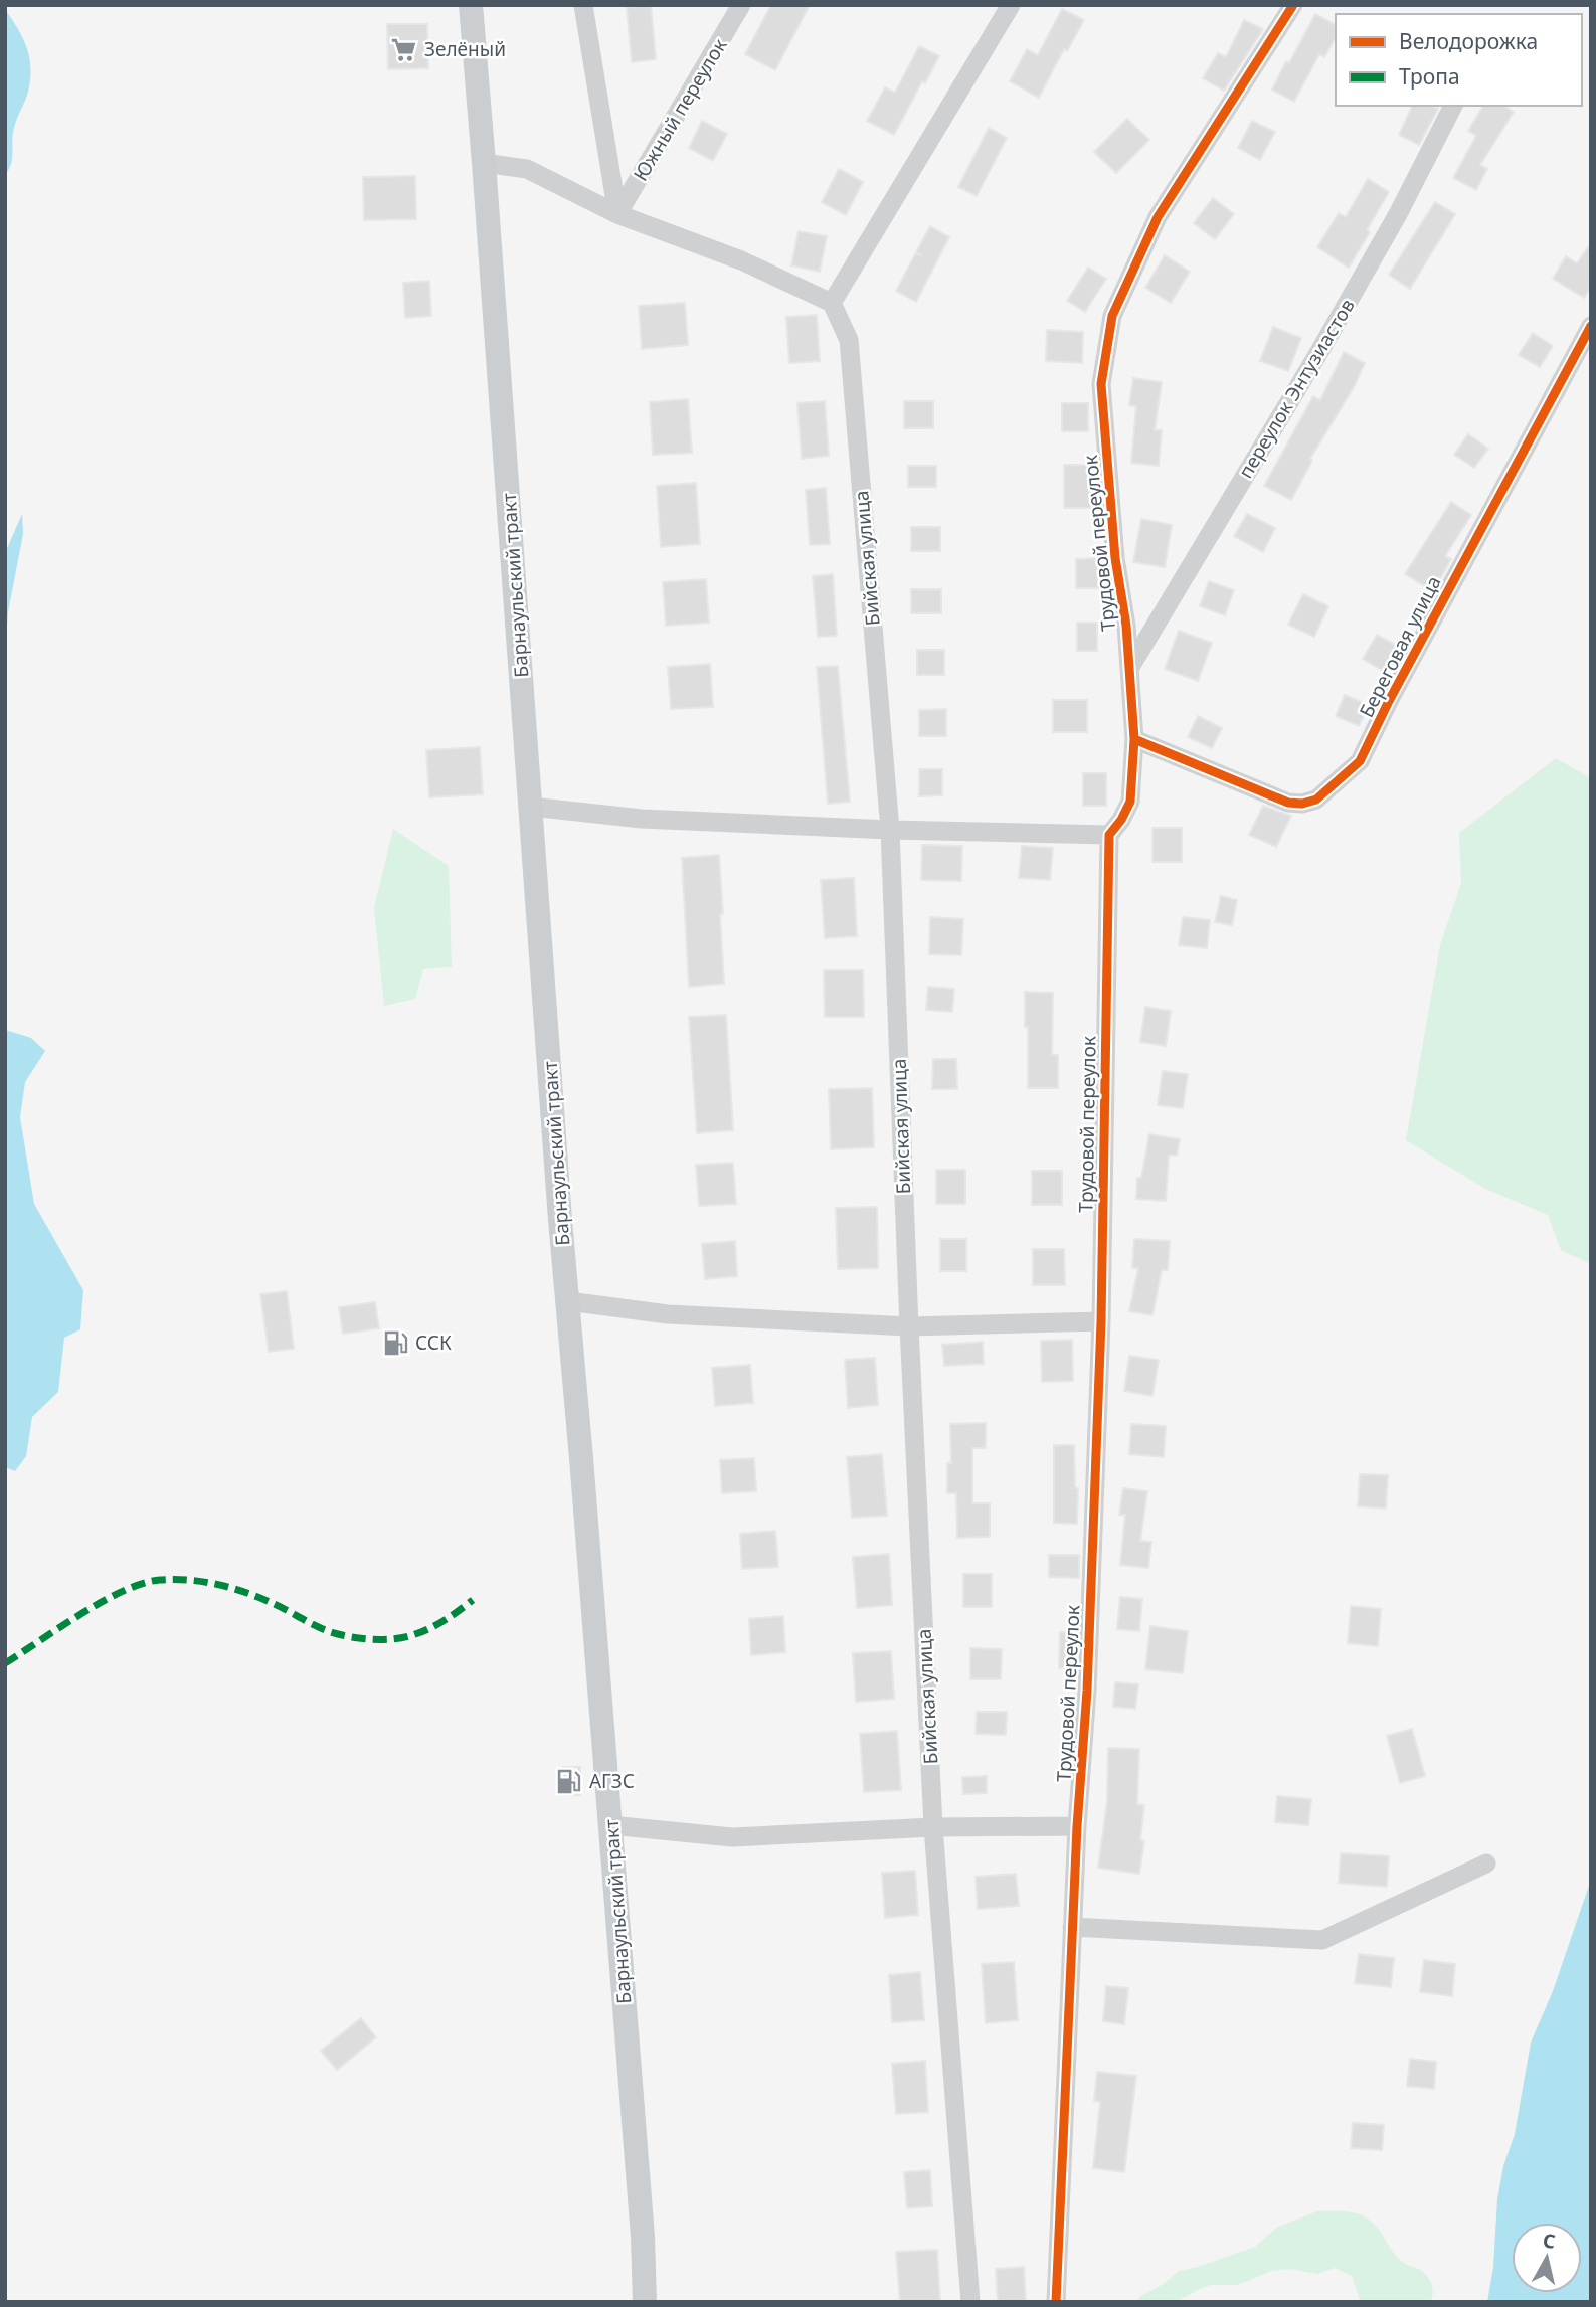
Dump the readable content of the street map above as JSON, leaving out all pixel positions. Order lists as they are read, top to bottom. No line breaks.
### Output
{"streets":{"main road":["Барнаульский тракт"],"street":["Южный переулок","переулок Энтузиастов","Трудовой переулок","Бийская улица","Береговая улица"]},"crossings":[["переулок Энтузиастов","Трудовой переулок"],["Трудовой переулок","Береговая улица"]],"places":{"supermarket":["Зелёный"],"fuel station":["ССК","АГЗС"]},"legend":["Велодорожка","Тропа"],"north":"top"}
